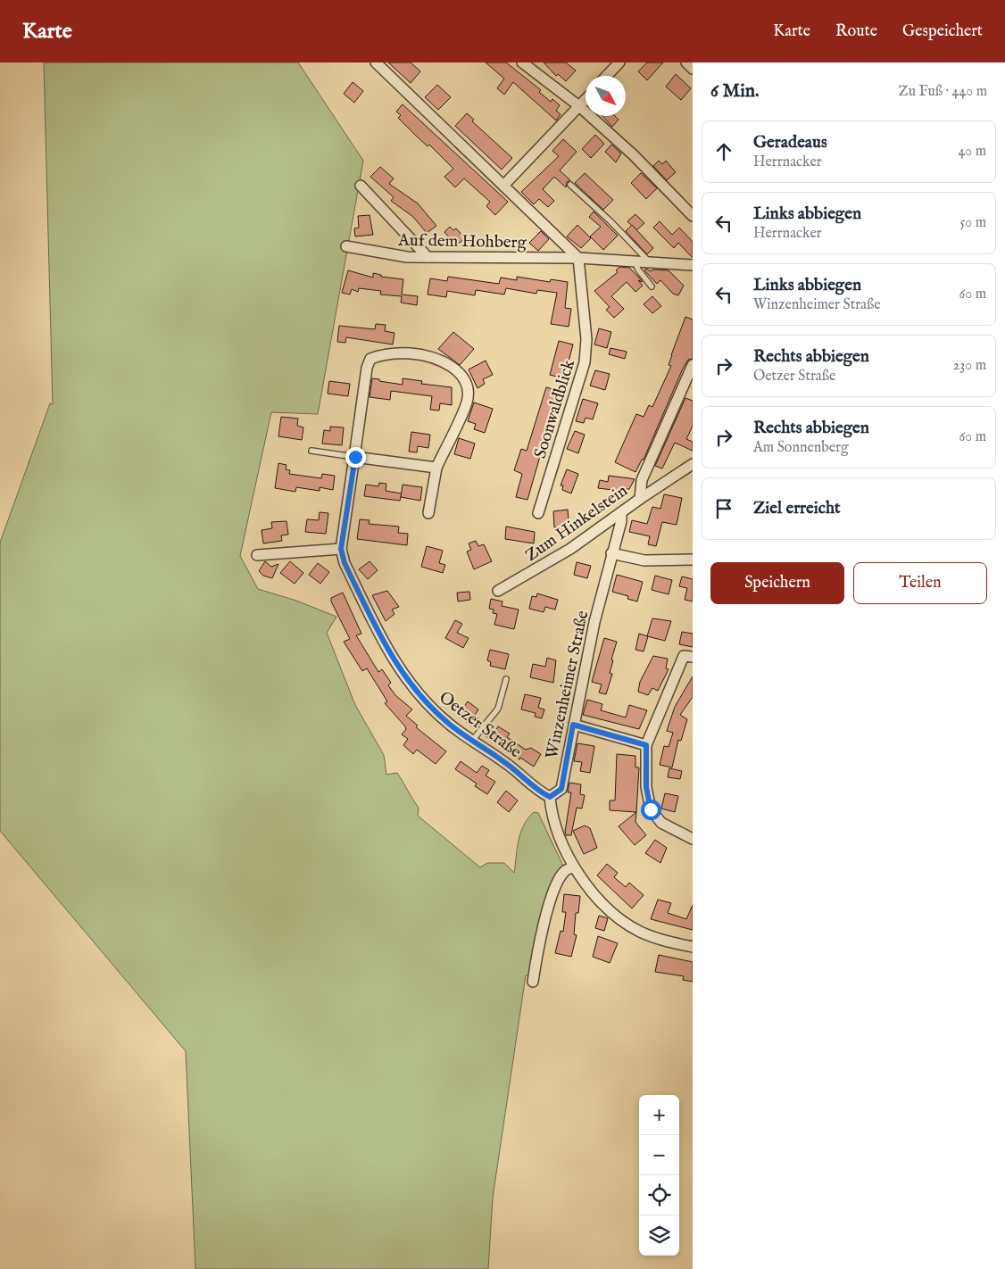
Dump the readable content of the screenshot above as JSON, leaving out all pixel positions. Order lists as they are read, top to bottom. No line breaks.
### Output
{"streets":{"street":["Auf dem Hohberg","Soonwaldblick","Zum Hinkelstein","Winzenheimer Straße","Oetzer Straße"]},"crossings":[["Auf dem Hohberg","Soonwaldblick"],["Zum Hinkelstein","Winzenheimer Straße"],["Winzenheimer Straße","Oetzer Straße"]],"north":"bottom right","page":{"header":"Karte","nav":["Karte","Route","Gespeichert"],"heading":["6 Min.","Zu Fuß · 440 m"],"list":[["Geradeaus","Herrnacker","40 m"],["Links abbiegen","Herrnacker","50 m"],["Links abbiegen","Winzenheimer Straße","60 m"],["Rechts abbiegen","Oetzer Straße","230 m"],["Rechts abbiegen","Am Sonnenberg","60 m"],"Ziel erreicht"],"buttons":["Speichern","Teilen"],"map_buttons":["+","−"]}}
